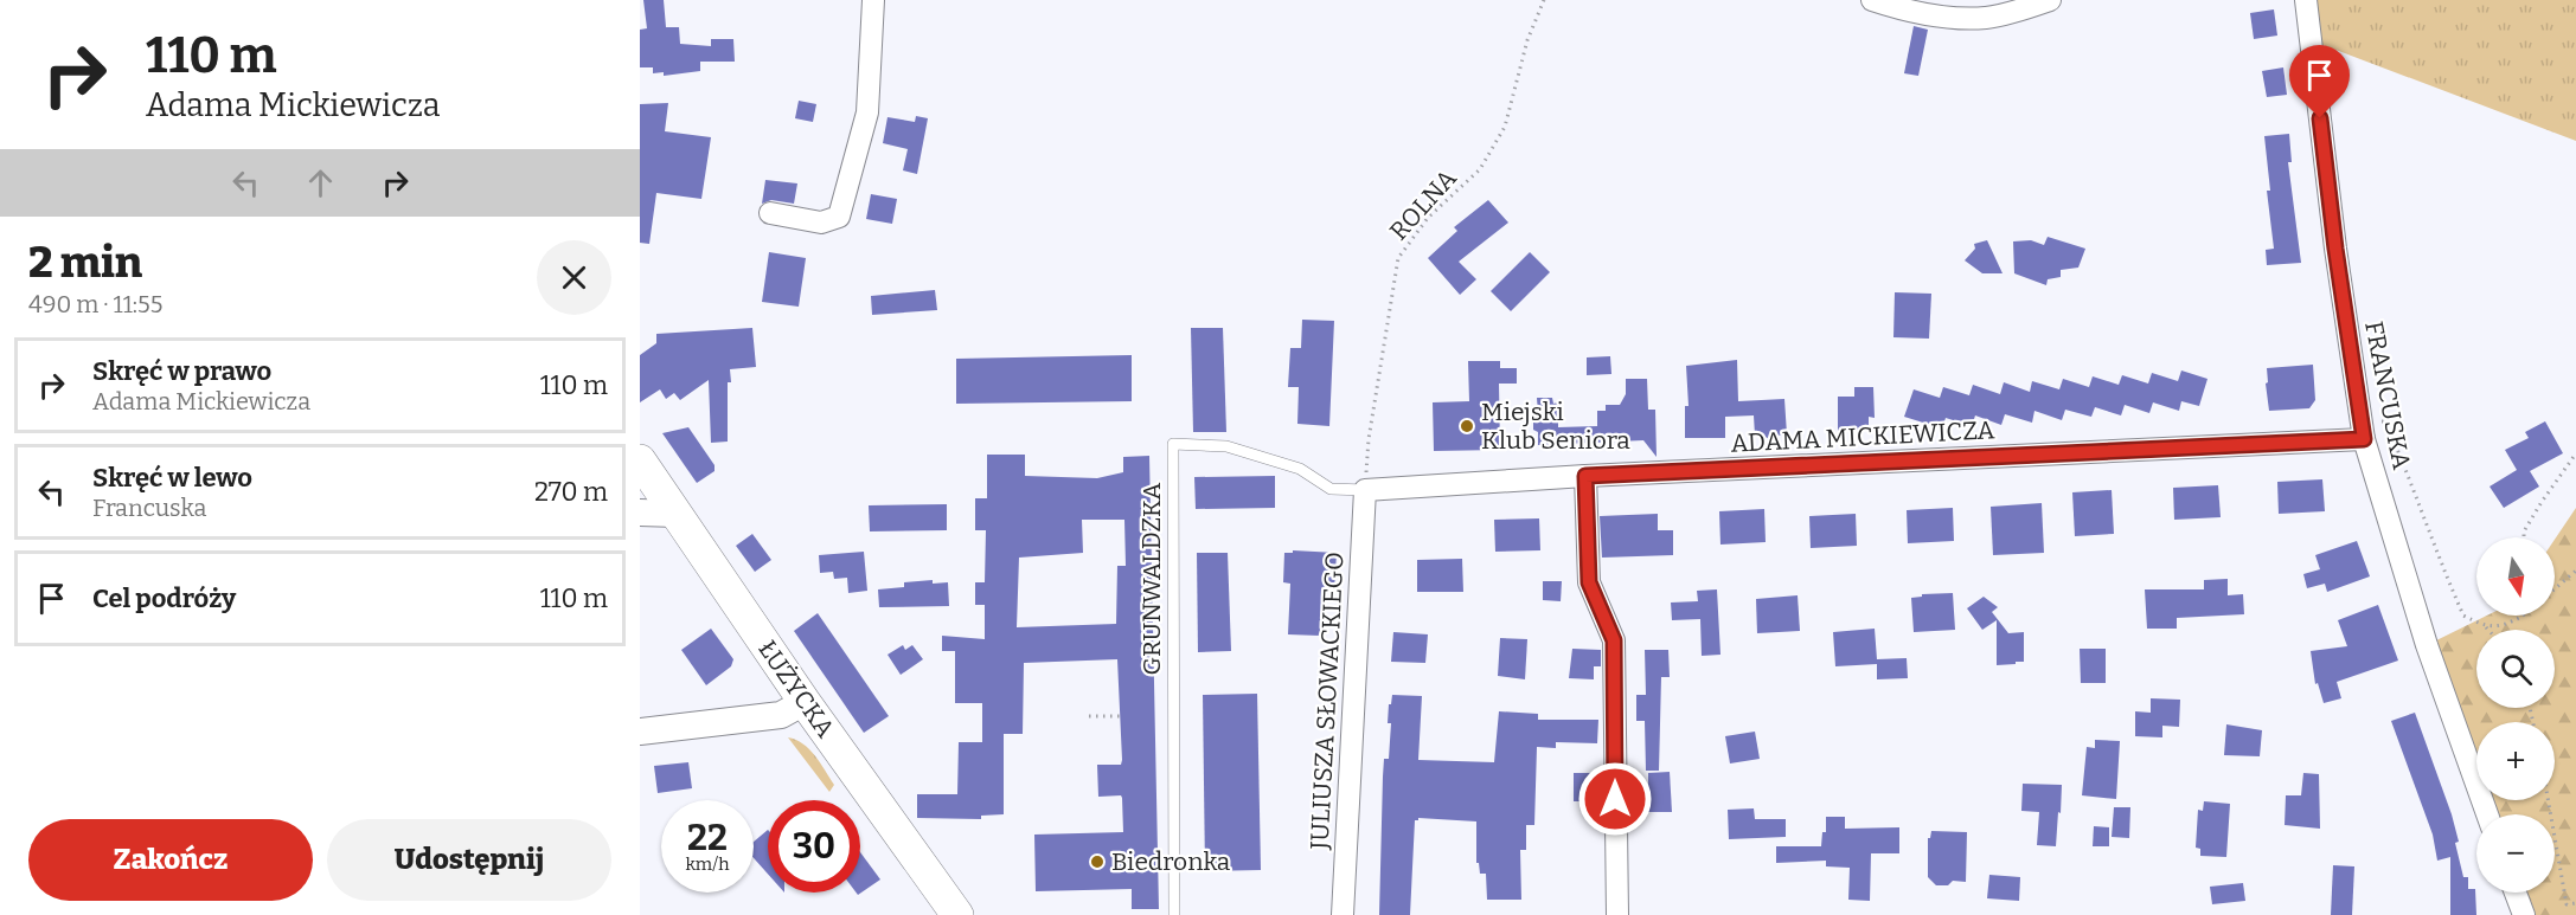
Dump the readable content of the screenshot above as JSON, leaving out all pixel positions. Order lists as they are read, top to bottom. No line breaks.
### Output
{"streets":{"main road":["ŁUŻYCKA"],"street":["FRANCUSKA","ADAMA MICKIEWICZA","JULIUSZA SŁOWACKIEGO"],"lane":["GRUNWALDZKA"],"path":["ROLNA"]},"crossings":[["ROLNA","ADAMA MICKIEWICZA"],["ROLNA","GRUNWALDZKA"],["ROLNA","JULIUSZA SŁOWACKIEGO"],["FRANCUSKA","ADAMA MICKIEWICZA"],["ADAMA MICKIEWICZA","GRUNWALDZKA"],["ADAMA MICKIEWICZA","JULIUSZA SŁOWACKIEGO"],["GRUNWALDZKA","JULIUSZA SŁOWACKIEGO"]],"places":["Miejski Klub Seniora","Biedronka"],"north":"bottom","page":{"turn":["110 m","Adama Mickiewicza"],"heading":["2 min","490 m · 11:55"],"list":[{"name":"Skręć w prawo","note":"Adama Mickiewicza","value":"110 m"},{"name":"Skręć w lewo","note":"Francuska","value":"270 m"},{"name":"Cel podróży","value":"110 m"}],"map_buttons":["+","−"],"speed":"22 km/h","limit":"30","buttons":["Zakończ","Udostępnij"]}}
